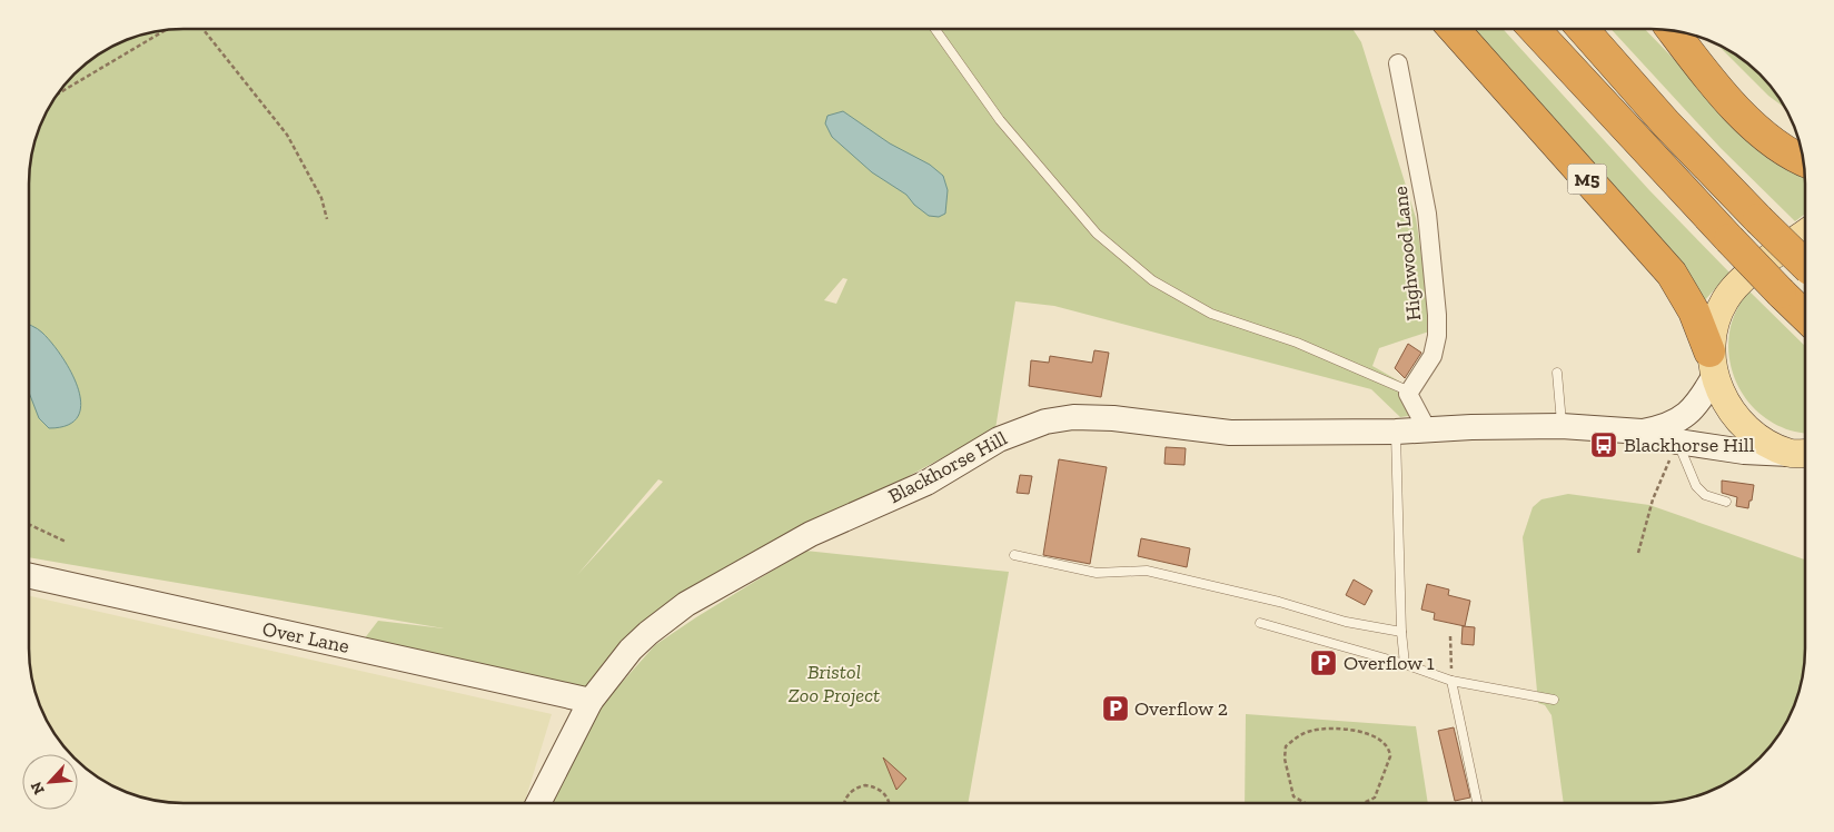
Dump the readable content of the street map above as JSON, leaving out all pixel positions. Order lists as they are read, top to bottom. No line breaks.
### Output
{"streets":{"highway":["M5"],"main road":["Blackhorse Hill","Over Lane"],"street":["Highwood Lane"]},"crossings":[["Blackhorse Hill","Over Lane"]],"parks":["Bristol Zoo Project"],"places":{"bus stop":["Blackhorse Hill"],"parking":["Overflow 1","Overflow 2"]},"north":"bottom left"}
